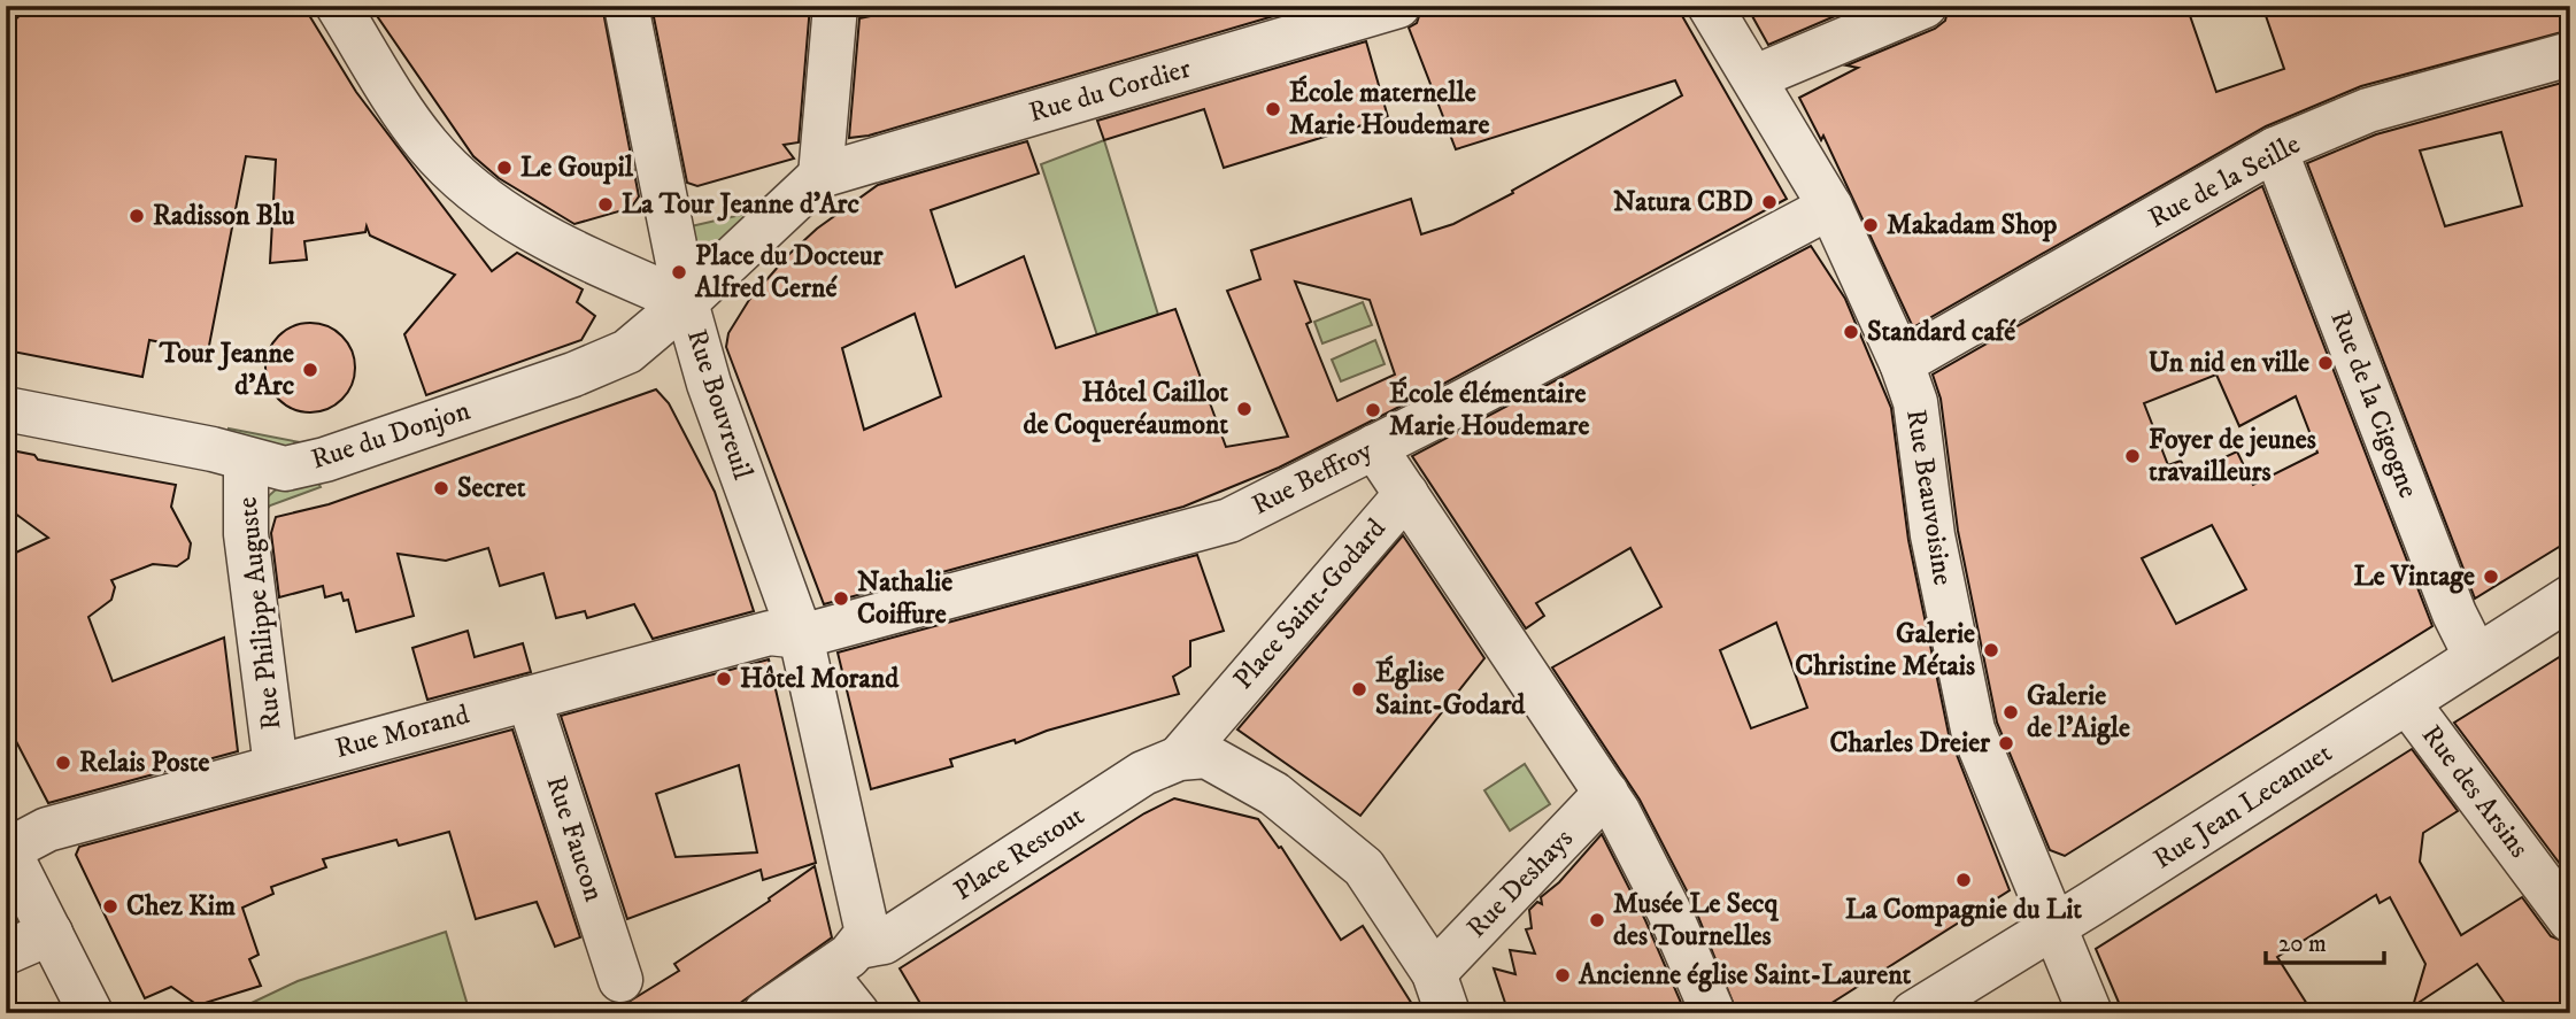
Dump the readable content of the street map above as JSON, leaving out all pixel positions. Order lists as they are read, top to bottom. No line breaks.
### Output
{"streets":{"street":["Rue du Cordier","Rue de la Seille","Rue Bouvreuil","Rue de la Cigogne","Rue du Donjon","Rue Beffroy","Rue Beauvoisine","Place Saint-Godard","Rue Philippe Auguste","Rue Morand","Rue des Arsins","Rue Jean Lecanuet","Rue Faucon","Place Restout","Rue Deshays"]},"crossings":[["Rue de la Seille","Rue de la Cigogne"],["Rue de la Seille","Rue Beauvoisine"],["Rue Bouvreuil","Rue du Donjon"],["Rue Bouvreuil","Rue Beffroy"],["Rue Bouvreuil","Rue Morand"],["Rue Bouvreuil","Place Restout"],["Rue de la Cigogne","Rue Jean Lecanuet"],["Rue du Donjon","Rue Philippe Auguste"],["Rue Beffroy","Rue Beauvoisine"],["Rue Beffroy","Rue Morand"],["Rue Beauvoisine","Rue Jean Lecanuet"],["Place Saint-Godard","Place Restout"],["Rue Philippe Auguste","Rue Morand"],["Rue Morand","Rue Faucon"],["Rue des Arsins","Rue Jean Lecanuet"]],"places":["École maternelle Marie Houdemare","Le Goupil","Natura CBD","La Tour Jeanne d'Arc","Radisson Blu","Makadam Shop","Place du Docteur Alfred Cerné","Standard café","Un nid en ville","Tour Jeanne d'Arc","Hôtel Caillot de Coqueréaumont","École élémentaire Marie Houdemare","Foyer de jeunes travailleurs","Secret","Le Vintage","Nathalie Coiffure","Galerie Christine Métais","Hôtel Morand","Église Saint-Godard","Galerie de l'Aigle","Charles Dreier","Relais Poste","La Compagnie du Lit","Chez Kim","Musée Le Secq des Tournelles","Ancienne église Saint-Laurent"],"scale_bar":"20 m"}
